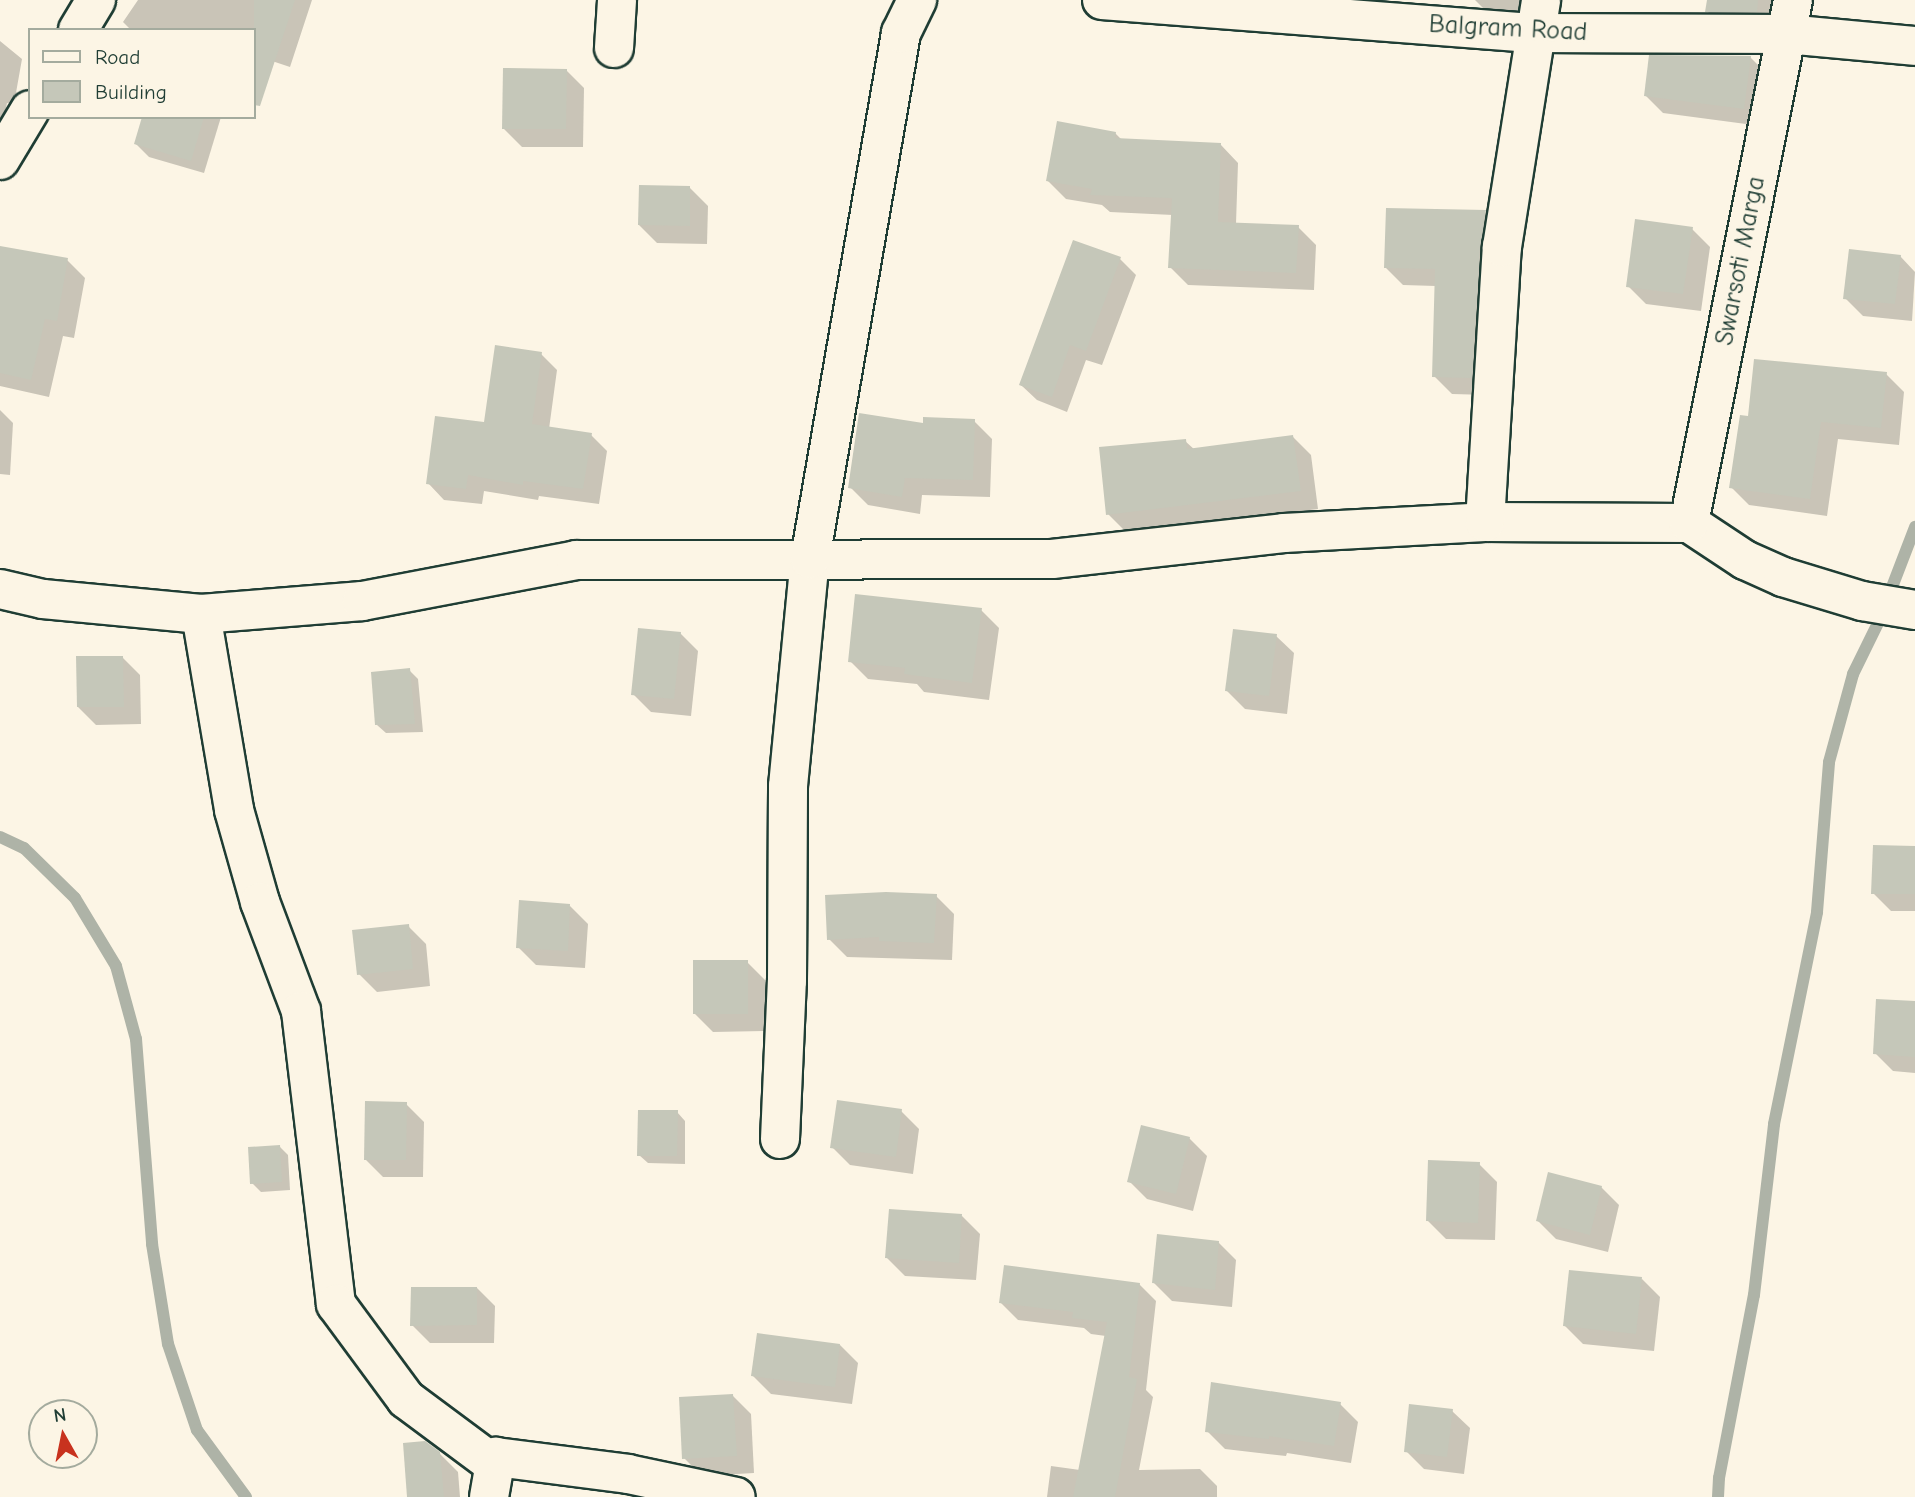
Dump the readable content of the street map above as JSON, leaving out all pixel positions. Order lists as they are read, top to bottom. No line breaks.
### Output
{"streets":{"street":["Balgram Road","Swarsoti Marga"]},"crossings":[["Balgram Road","Swarsoti Marga"]],"legend":["Road","Building"],"north":"top"}
